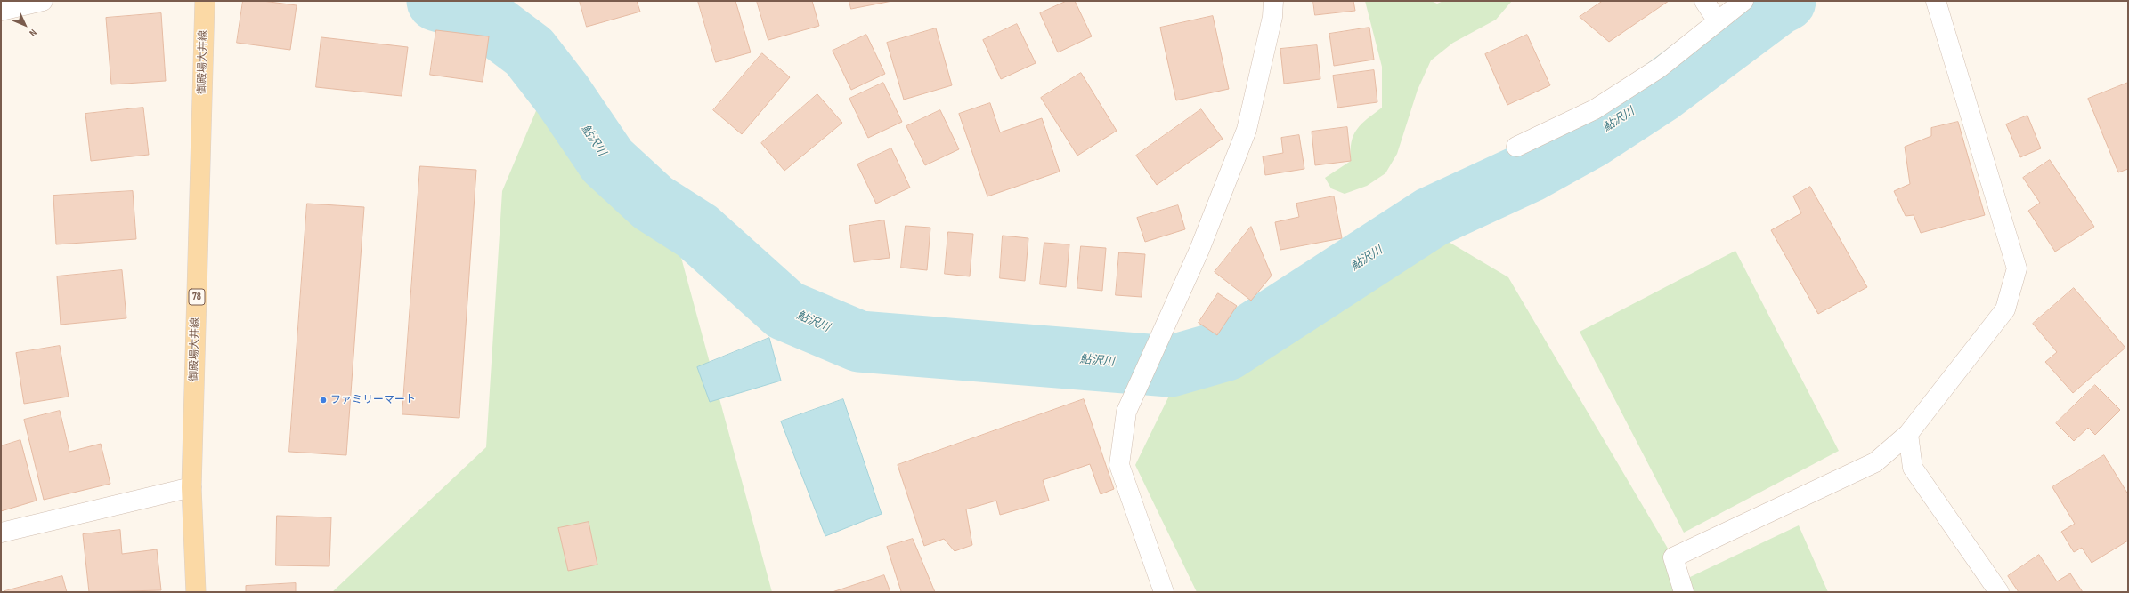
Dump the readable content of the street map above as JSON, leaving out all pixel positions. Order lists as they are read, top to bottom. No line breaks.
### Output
{"streets":{"main road":["御殿場大井線","78"]},"water":["鮎沢川"],"places":["ファミリーマート"],"north":"bottom right"}
